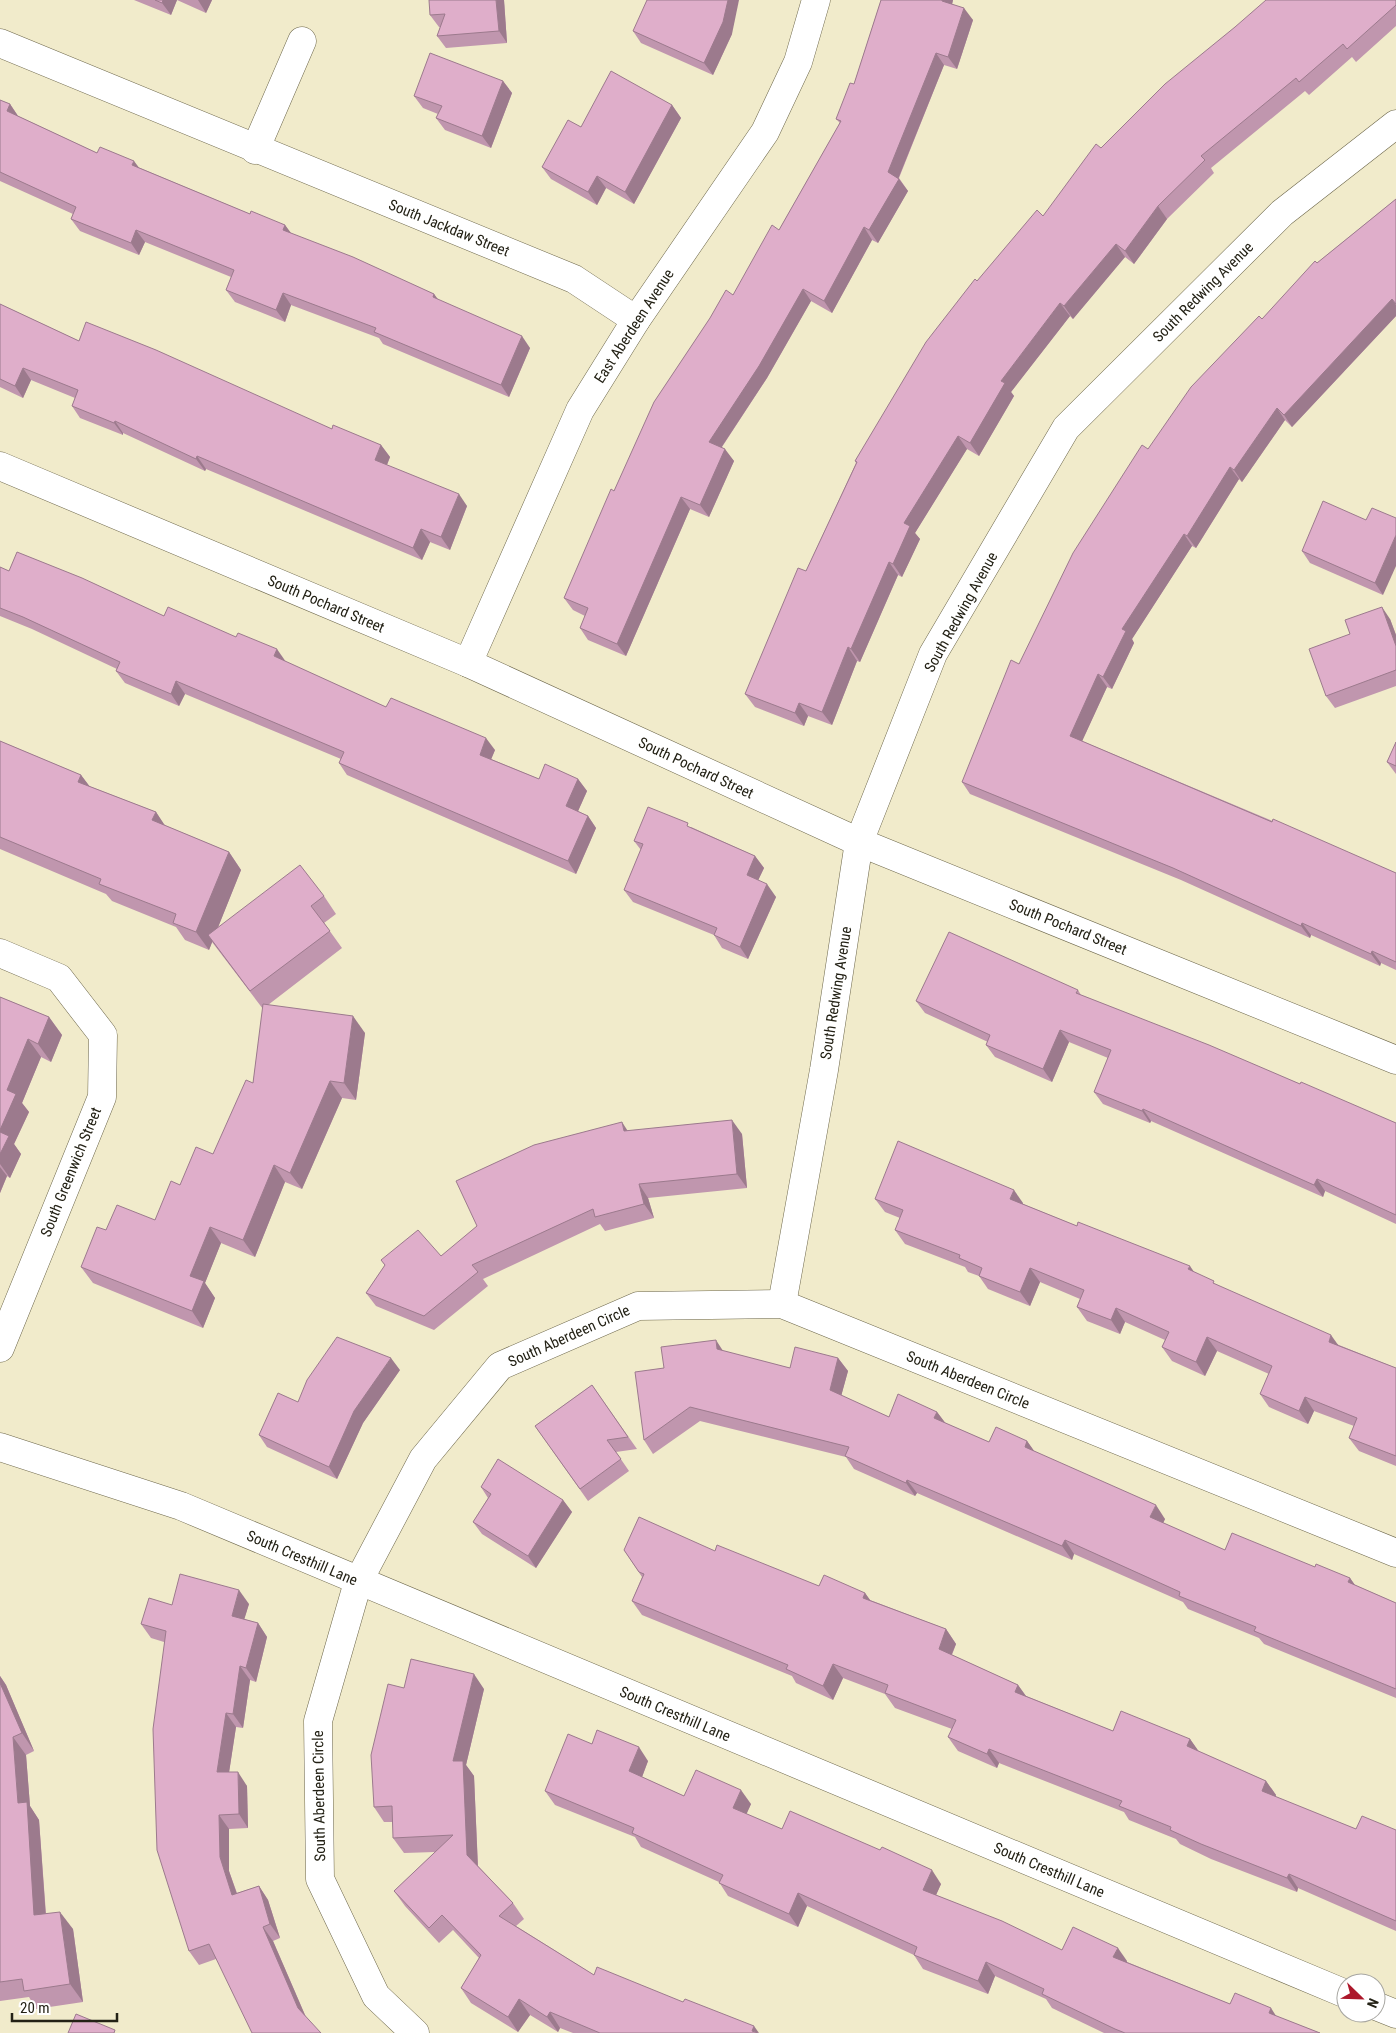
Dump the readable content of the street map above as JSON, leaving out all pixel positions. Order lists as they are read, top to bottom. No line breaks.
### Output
{"streets":{"street":["South Jackdaw Street","South Redwing Avenue","East Aberdeen Avenue","South Pochard Street","South Greenwich Street","South Aberdeen Circle","South Cresthill Lane"]},"crossings":[["South Jackdaw Street","East Aberdeen Avenue"],["South Redwing Avenue","South Pochard Street"],["South Redwing Avenue","South Aberdeen Circle"],["East Aberdeen Avenue","South Pochard Street"],["South Aberdeen Circle","South Cresthill Lane"]],"scale_bar":"20 m","north":"bottom right"}
